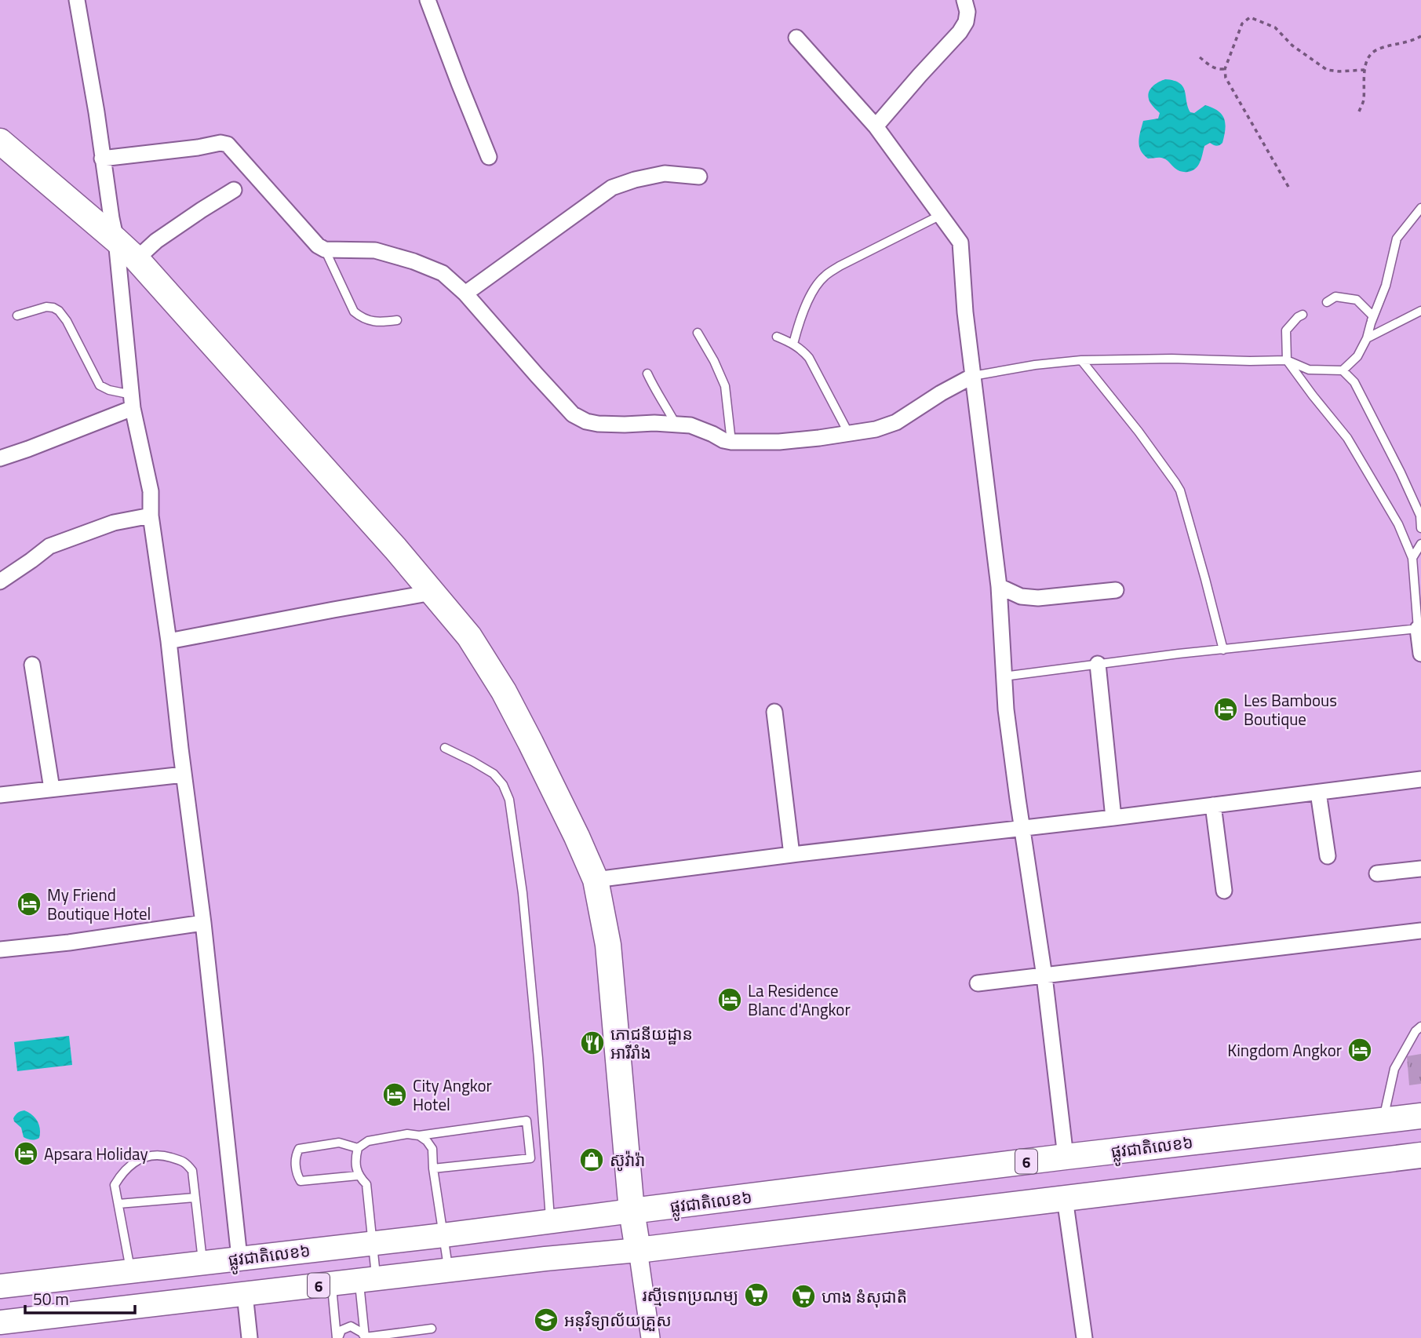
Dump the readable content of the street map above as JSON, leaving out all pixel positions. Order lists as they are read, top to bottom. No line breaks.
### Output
{"streets":{"highway":["ផ្លូវជាតិលេខ៦","6"]},"places":{"hotel":["Les Bambous Boutique","My Friend Boutique Hotel","La Residence Blanc d'Angkor","Kingdom Angkor","City Angkor Hotel","Apsara Holiday"],"restaurant":["ភោជនីយដ្ឋាន អារីរាំង"],"shop":["ស៊ូវ៉ារ៉ា"],"supermarket":["រស្មីទេពប្រណម្យ","ហាង នំសុជាតិ"],"school or university":["អនុវិទ្យាល័យគ្រួស"]},"scale_bar":"50 m"}
